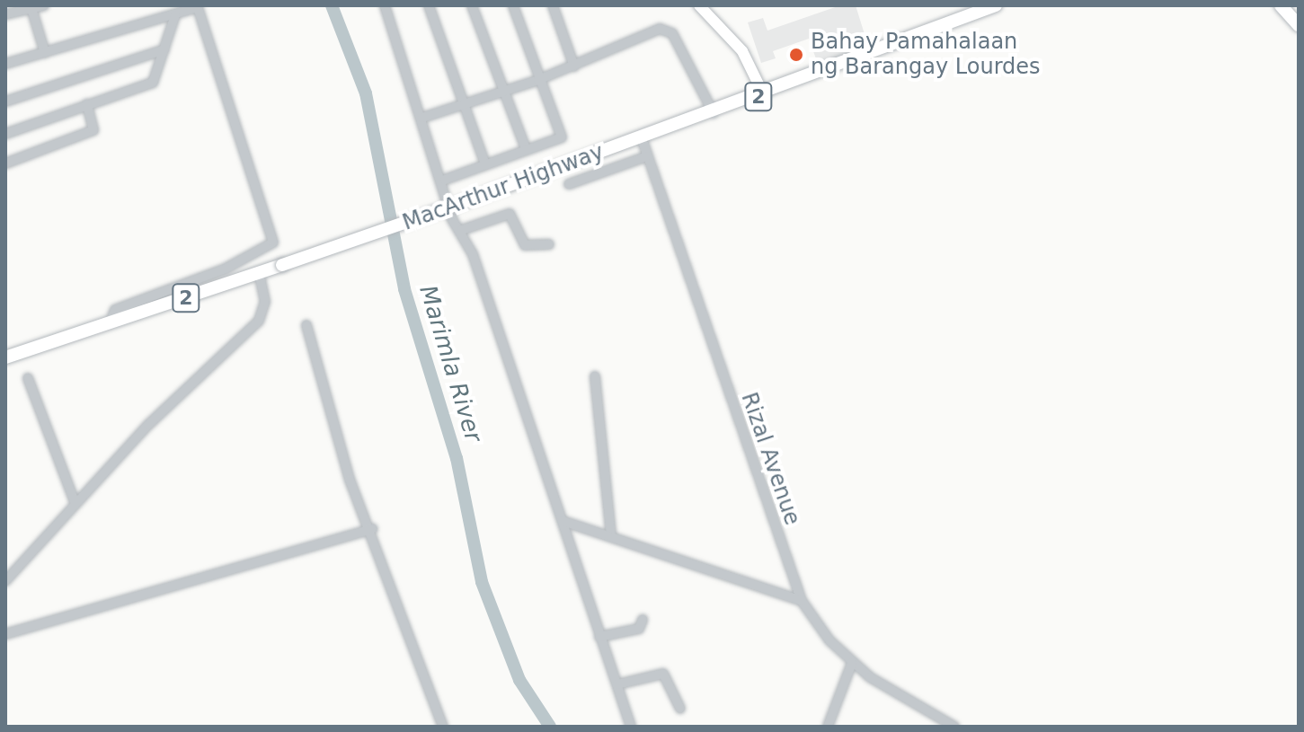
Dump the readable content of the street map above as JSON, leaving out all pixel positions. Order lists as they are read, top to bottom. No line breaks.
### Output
{"streets":{"highway":["2","MacArthur Highway"],"street":["Rizal Avenue"]},"crossings":[["MacArthur Highway","Rizal Avenue"]],"water":["Marimla River"],"places":["Bahay Pamahalaan ng Barangay Lourdes"]}
